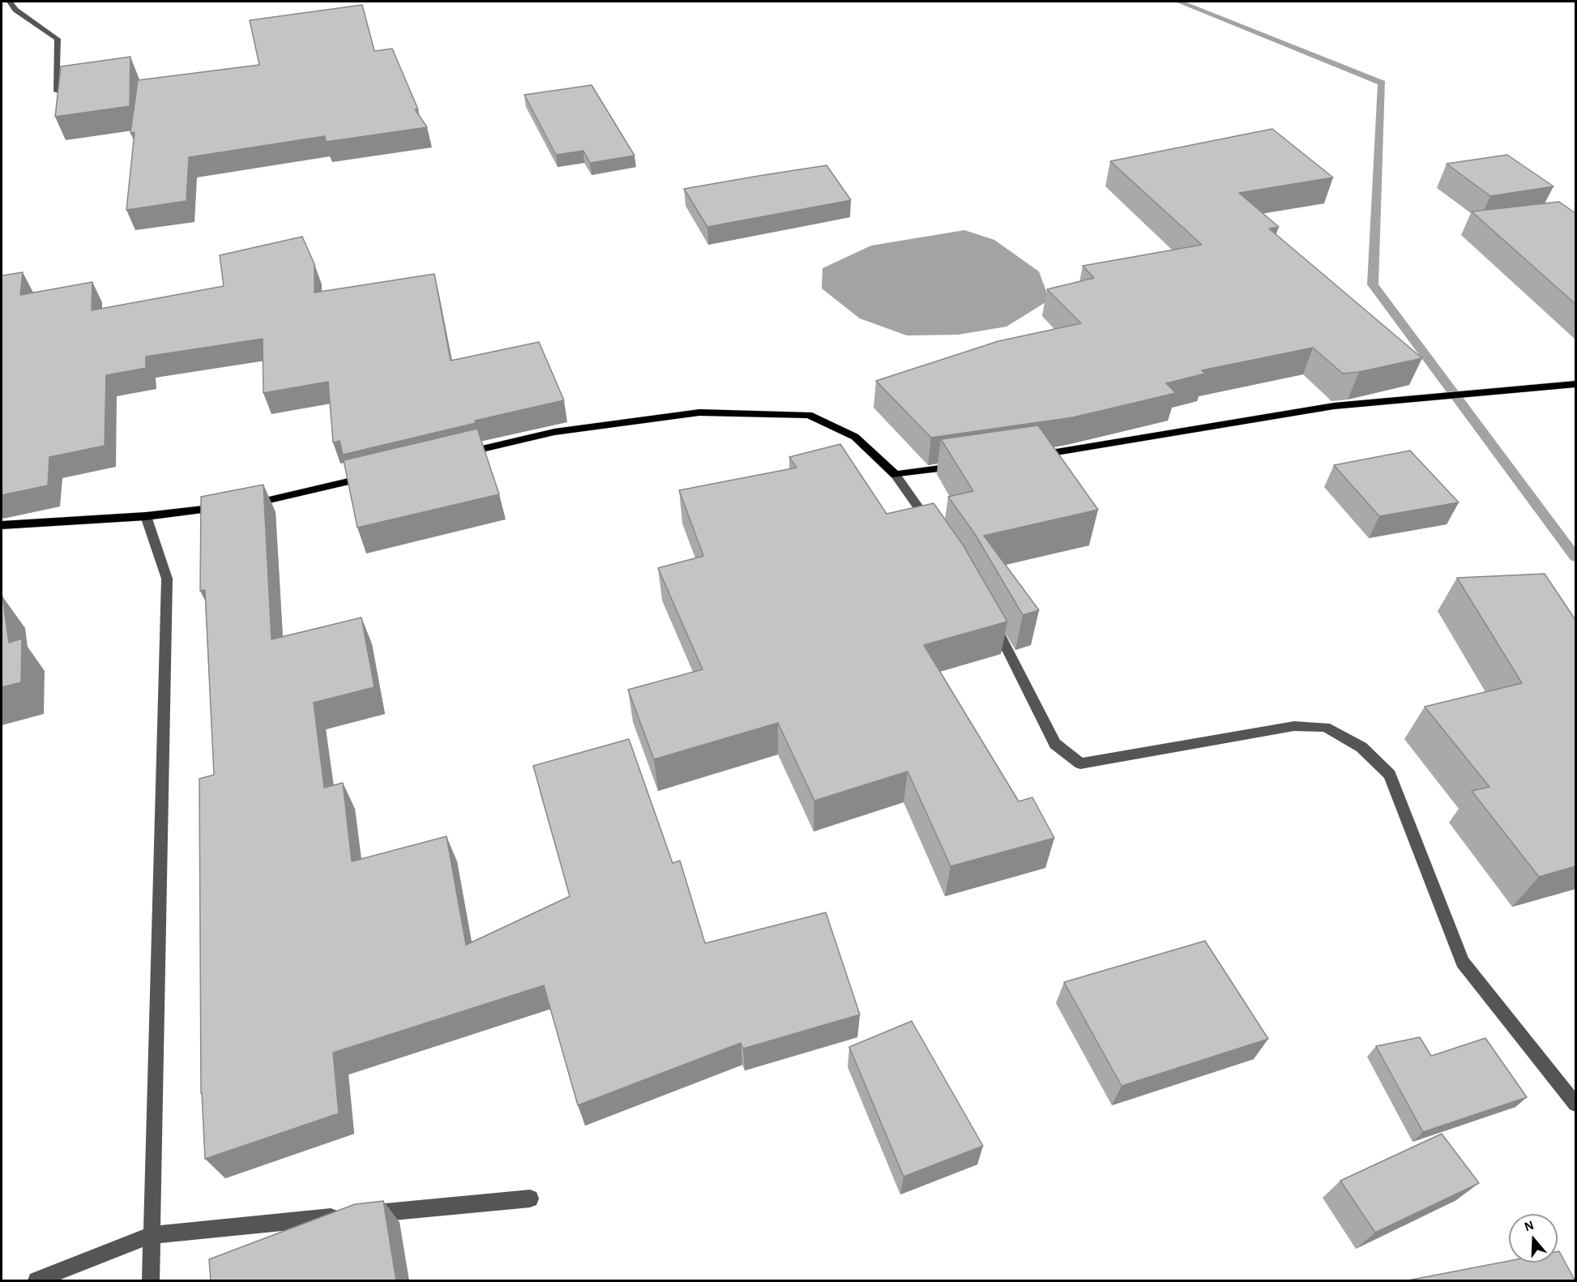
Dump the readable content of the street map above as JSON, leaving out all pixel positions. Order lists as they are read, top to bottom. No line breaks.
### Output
{"north":"top"}
